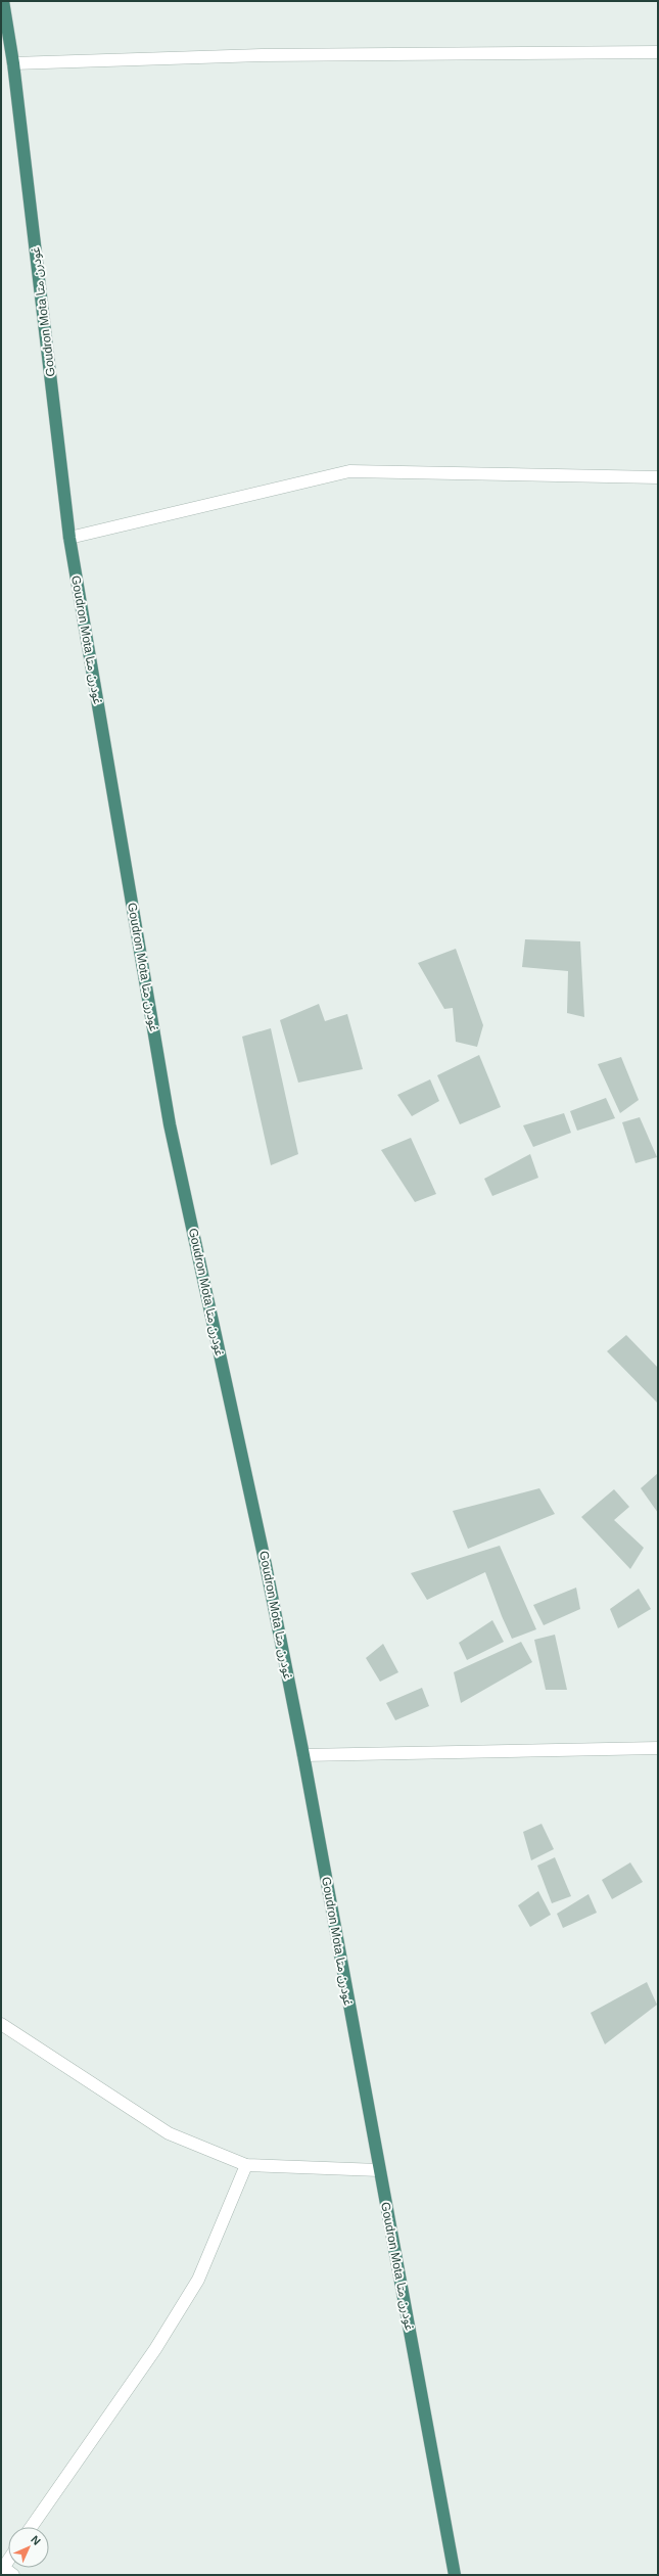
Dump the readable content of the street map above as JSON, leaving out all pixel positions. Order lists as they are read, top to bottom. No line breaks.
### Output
{"streets":{"highway":["Goudron Mota غودرن متا"]},"north":"top right"}
